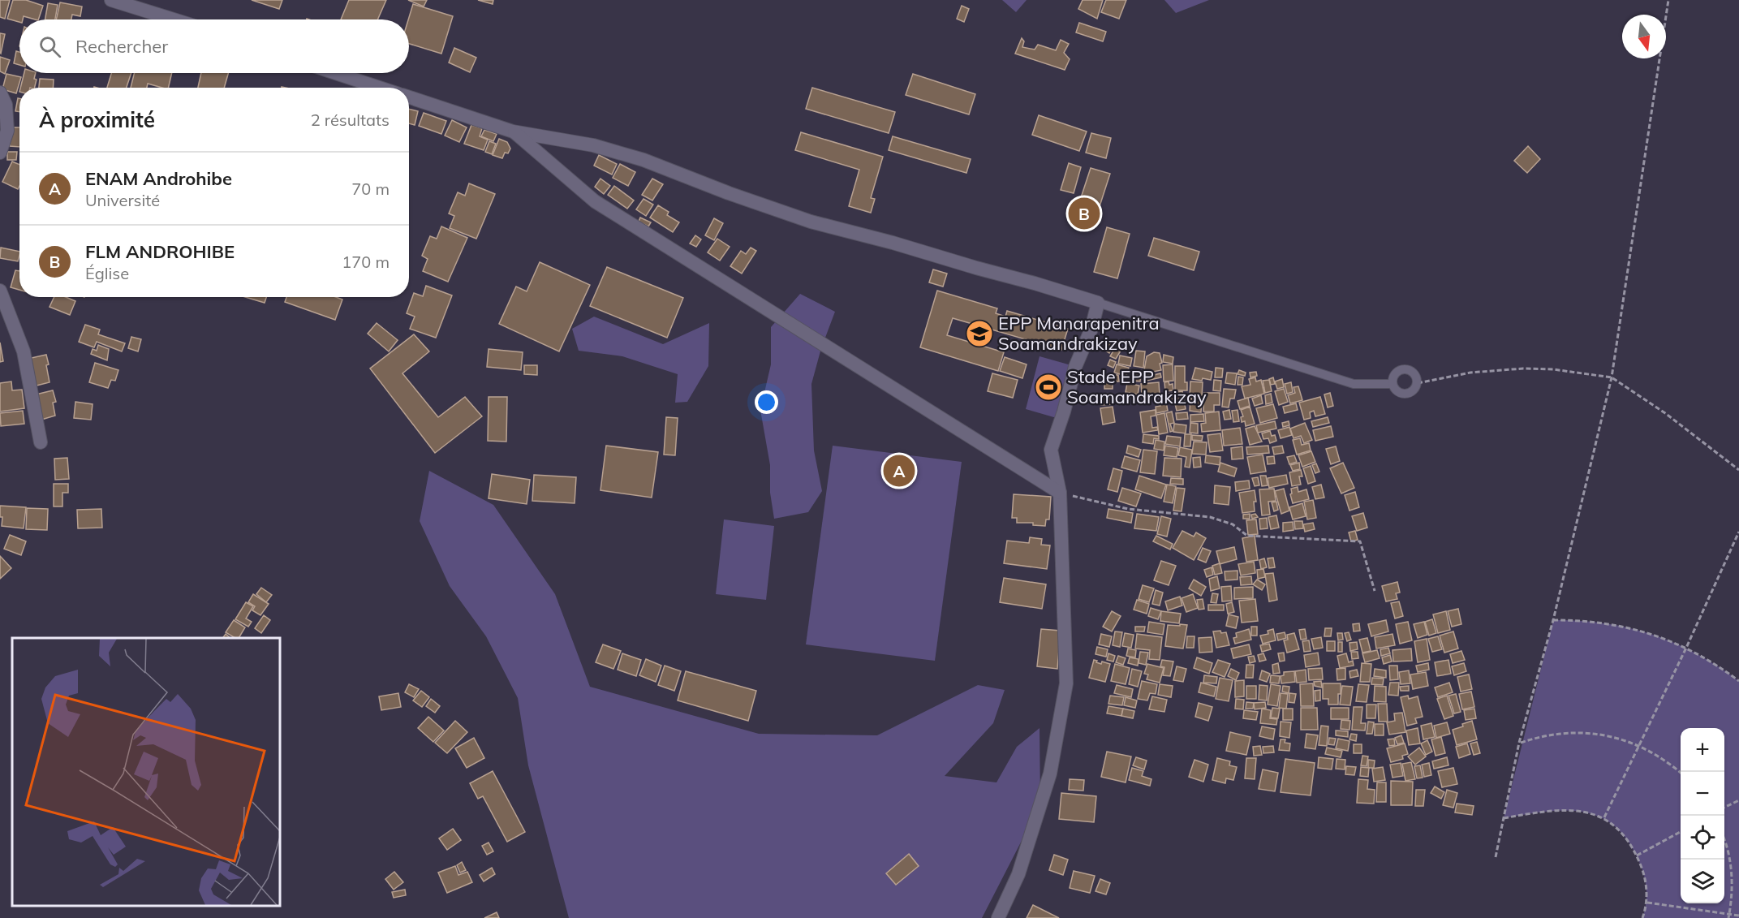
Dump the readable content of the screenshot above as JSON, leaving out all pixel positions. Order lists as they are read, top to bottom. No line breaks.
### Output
{"places":{"school or university":["EPP Manarapenitra Soamandrakizay"],"sports":["Stade EPP Soamandrakizay"]},"north":"bottom","page":{"search":"Rechercher","heading":["À proximité","2 résultats"],"list":[{"mark":"A","name":"ENAM Androhibe","note":"Université","value":"70 m"},{"mark":"B","name":"FLM ANDROHIBE","note":"Église","value":"170 m"}],"pins":["B","A"],"map_buttons":["+","−"]}}
